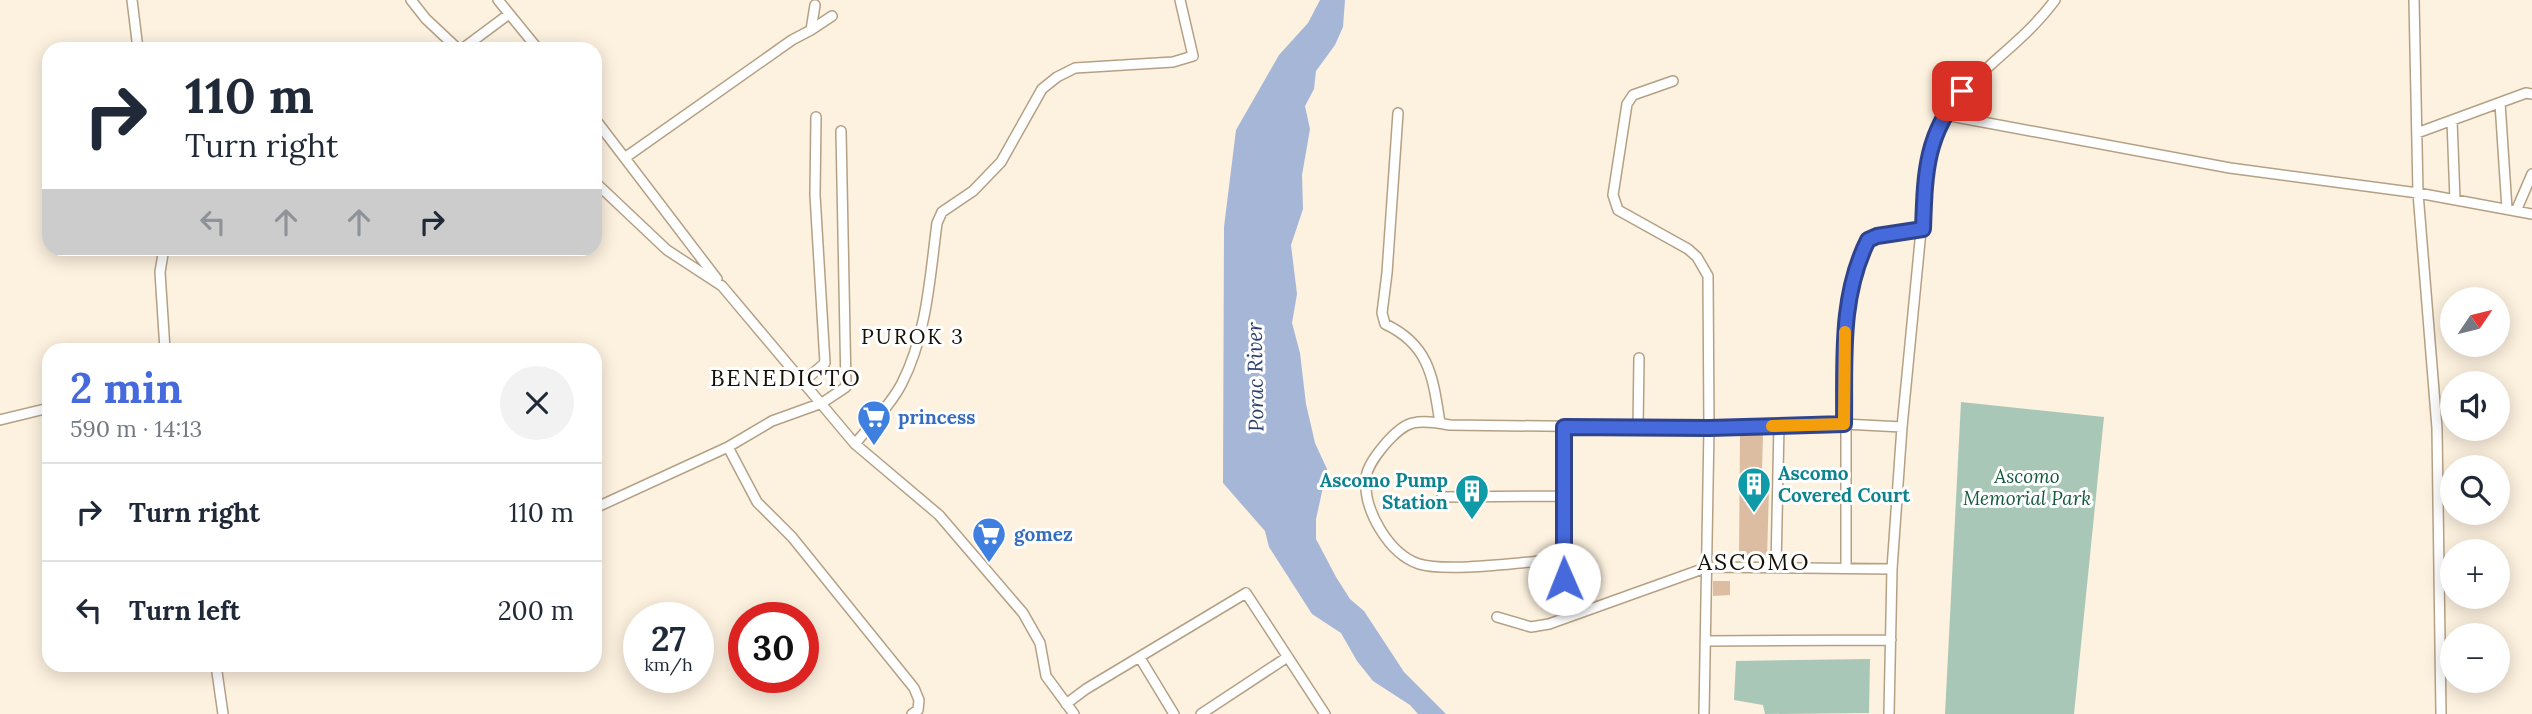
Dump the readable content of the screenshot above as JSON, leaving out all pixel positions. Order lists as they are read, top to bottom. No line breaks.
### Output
{"districts":["PUROK 3","BENEDICTO","ASCOMO"],"water":["Porac River"],"parks":["Ascomo Memorial Park"],"places":{"supermarket":["princess","gomez"],"building":["Ascomo Covered Court","Ascomo Pump Station"]},"north":"top right","page":{"turn":["110 m","Turn right"],"map_buttons":["+","−"],"heading":["2 min","590 m · 14:13"],"list":[{"name":"Turn right","value":"110 m"},{"name":"Turn left","value":"200 m"}],"speed":"27 km/h","limit":"30"}}
